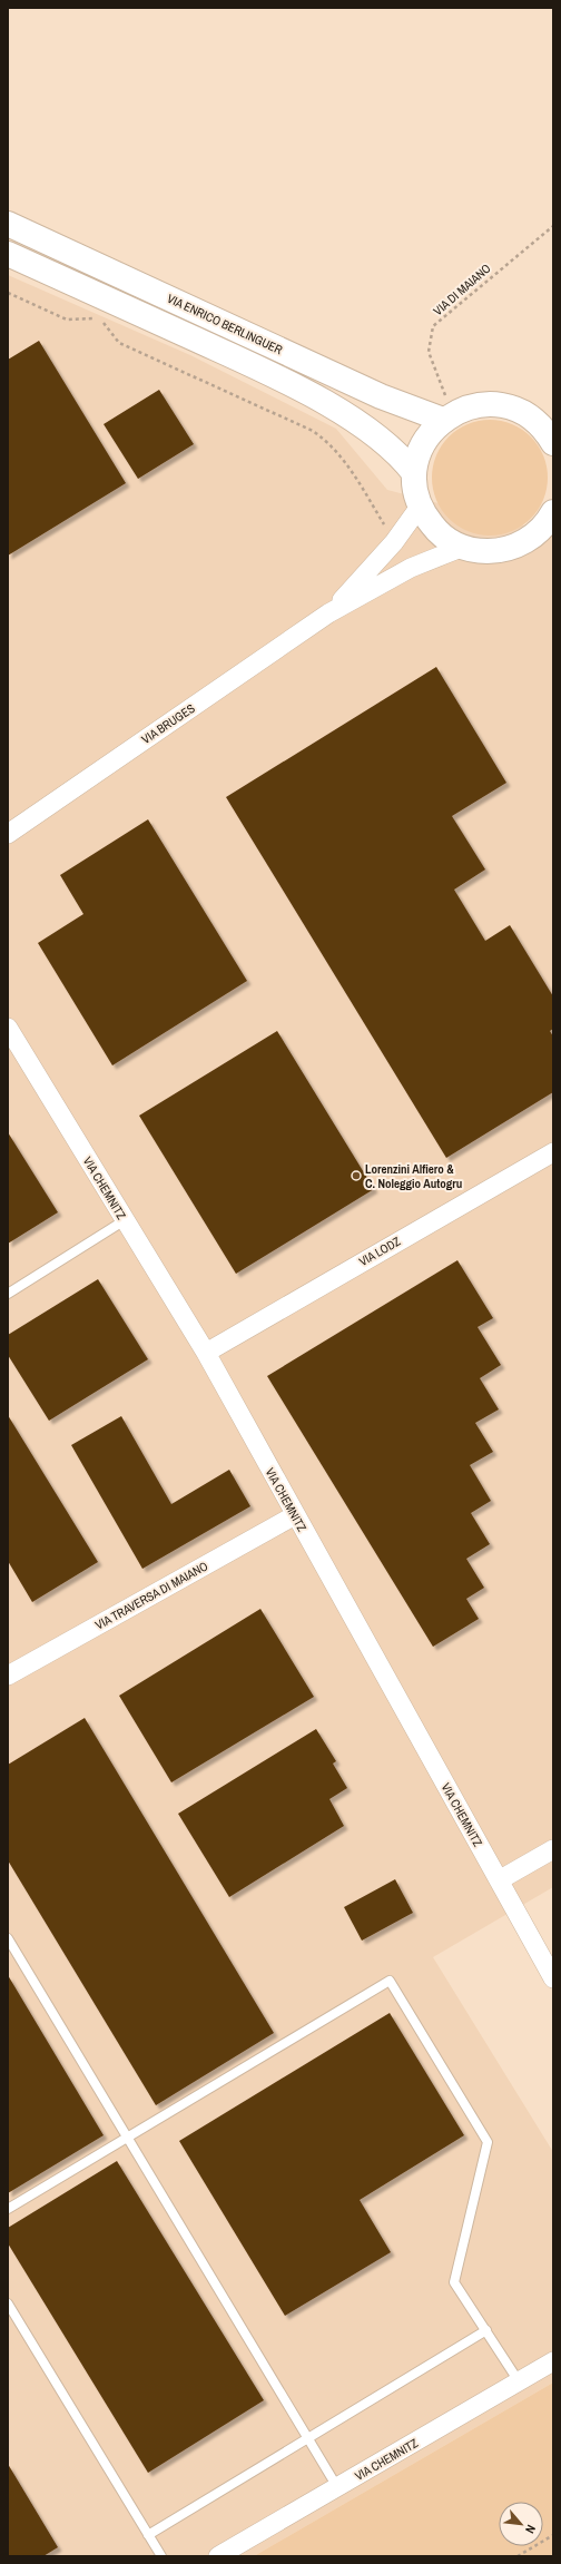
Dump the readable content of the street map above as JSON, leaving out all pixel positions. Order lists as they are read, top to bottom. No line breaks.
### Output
{"streets":{"main road":["VIA ENRICO BERLINGUER"],"street":["VIA BRUGES","VIA CHEMNITZ","VIA LODZ","VIA TRAVERSA DI MAIANO"],"path":["VIA DI MAIANO"]},"crossings":[["VIA DI MAIANO","VIA ENRICO BERLINGUER"],["VIA ENRICO BERLINGUER","VIA BRUGES"],["VIA CHEMNITZ","VIA LODZ"],["VIA CHEMNITZ","VIA TRAVERSA DI MAIANO"]],"places":["Lorenzini Alfiero & C. Noleggio Autogru"],"north":"bottom right"}
